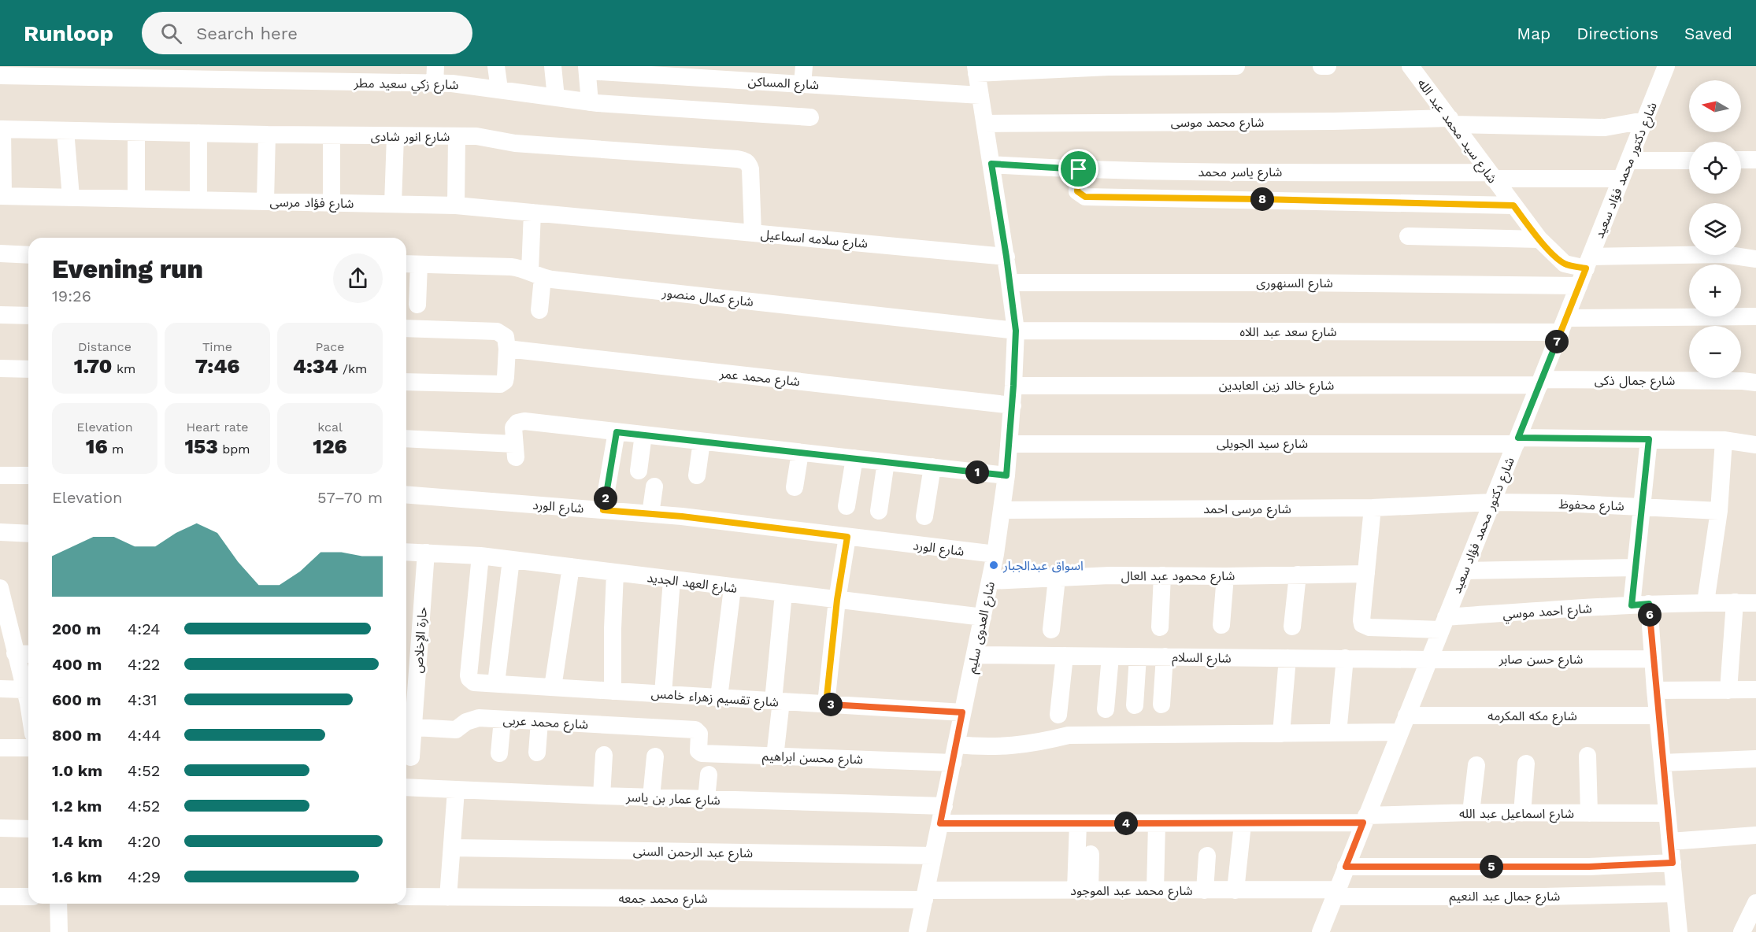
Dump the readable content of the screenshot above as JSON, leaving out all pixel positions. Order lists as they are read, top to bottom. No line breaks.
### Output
{"streets":{"street":["شارع المساكن","شارع زكي سعيد مطر","شارع محمد موسى","شارع سيد محمد عبد الله","شارع انور شادى","شارع دكتور محمد فؤاد سعيد","شارع ياسر محمد","شارع فؤاد مرسى","شارع سلامه اسماعيل","شارع السنهورى","شارع كمال منصور","شارع سعد عبد اللاه","شارع محمد عمر","شارع جمال ذكى","شارع خالد زين العابدين","شارع سيد الجويلى","شارع محفوظ","شارع الورد","شارع مرسى احمد","شارع محمود عبد العال","شارع العهد الجديد","شارع احمد موسي","شارع العدوى سليم","حارة الإخلاص","شارع السلام","شارع حسن صابر","شارع تقسيم زهراء خامس","شارع مكه المكرمه","شارع محمد عربى","شارع محسن ابراهيم","شارع عمار بن ياسر","شارع اسماعيل عبد الله","شارع عبد الرحمن السنى","شارع محمد عبد الموجود","شارع جمال عبد النعيم","شارع محمد جمعه"]},"crossings":[["شارع المساكن","شارع العدوى سليم"],["شارع محمد موسى","شارع سيد محمد عبد الله"],["شارع محمد موسى","شارع دكتور محمد فؤاد سعيد"],["شارع محمد موسى","شارع العدوى سليم"],["شارع سيد محمد عبد الله","شارع دكتور محمد فؤاد سعيد"],["شارع سيد محمد عبد الله","شارع ياسر محمد"],["شارع انور شادى","شارع سلامه اسماعيل"],["شارع دكتور محمد فؤاد سعيد","شارع ياسر محمد"],["شارع دكتور محمد فؤاد سعيد","شارع السنهورى"],["شارع دكتور محمد فؤاد سعيد","شارع سعد عبد اللاه"],["شارع دكتور محمد فؤاد سعيد","شارع جمال ذكى"],["شارع دكتور محمد فؤاد سعيد","شارع خالد زين العابدين"],["شارع دكتور محمد فؤاد سعيد","شارع سيد الجويلى"],["شارع دكتور محمد فؤاد سعيد","شارع محفوظ"],["شارع دكتور محمد فؤاد سعيد","شارع مرسى احمد"],["شارع دكتور محمد فؤاد سعيد","شارع احمد موسي"],["شارع دكتور محمد فؤاد سعيد","شارع السلام"],["شارع دكتور محمد فؤاد سعيد","شارع حسن صابر"],["شارع دكتور محمد فؤاد سعيد","شارع مكه المكرمه"],["شارع دكتور محمد فؤاد سعيد","شارع اسماعيل عبد الله"],["شارع دكتور محمد فؤاد سعيد","شارع محمد عبد الموجود"],["شارع دكتور محمد فؤاد سعيد","شارع جمال عبد النعيم"],["شارع ياسر محمد","شارع العدوى سليم"],["شارع فؤاد مرسى","شارع سلامه اسماعيل"],["شارع سلامه اسماعيل","شارع العدوى سليم"],["شارع السنهورى","شارع العدوى سليم"],["شارع كمال منصور","شارع سعد عبد اللاه"],["شارع كمال منصور","شارع العدوى سليم"],["شارع سعد عبد اللاه","شارع العدوى سليم"],["شارع محمد عمر","شارع العدوى سليم"],["شارع جمال ذكى","شارع خالد زين العابدين"],["شارع خالد زين العابدين","شارع العدوى سليم"],["شارع سيد الجويلى","شارع العدوى سليم"],["شارع محفوظ","شارع مرسى احمد"],["شارع الورد","شارع العدوى سليم"],["شارع مرسى احمد","شارع العدوى سليم"],["شارع محمود عبد العال","شارع احمد موسي"],["شارع محمود عبد العال","شارع العدوى سليم"],["شارع العهد الجديد","شارع العدوى سليم"],["شارع العهد الجديد","حارة الإخلاص"],["شارع العهد الجديد","شارع تقسيم زهراء خامس"],["شارع العدوى سليم","شارع السلام"],["شارع العدوى سليم","شارع تقسيم زهراء خامس"],["شارع العدوى سليم","شارع محسن ابراهيم"],["شارع العدوى سليم","شارع عمار بن ياسر"],["شارع العدوى سليم","شارع اسماعيل عبد الله"],["شارع العدوى سليم","شارع عبد الرحمن السنى"],["شارع العدوى سليم","شارع محمد عبد الموجود"],["شارع العدوى سليم","شارع محمد جمعه"],["حارة الإخلاص","شارع محمد عربى"],["شارع السلام","شارع حسن صابر"],["شارع محمد عربى","شارع محسن ابراهيم"],["شارع محمد عبد الموجود","شارع جمال عبد النعيم"],["شارع محمد عبد الموجود","شارع محمد جمعه"]],"places":["اسواق عبدالجبار"],"north":"left","page":{"header":"Runloop","search":"Search here","nav":["Map","Directions","Saved"],"map_buttons":["+","−"],"pins":["8","7","1","2","6","3","4","5"],"heading":["Evening run","19:26"],"stats":[["Distance","1.70 km"],["Time","7:46"],["Pace","4:34 /km"],["Elevation","16 m"],["Heart rate","153 bpm"],["kcal","126"]],"chart":["Elevation","57–70 m"],"list":[{"name":"200 m","note":"4:24"},{"name":"400 m","note":"4:22"},{"name":"600 m","note":"4:31"},{"name":"800 m","note":"4:44"},{"name":"1.0 km","note":"4:52"},{"name":"1.2 km","note":"4:52"},{"name":"1.4 km","note":"4:20"},{"name":"1.6 km","note":"4:29"}]}}
